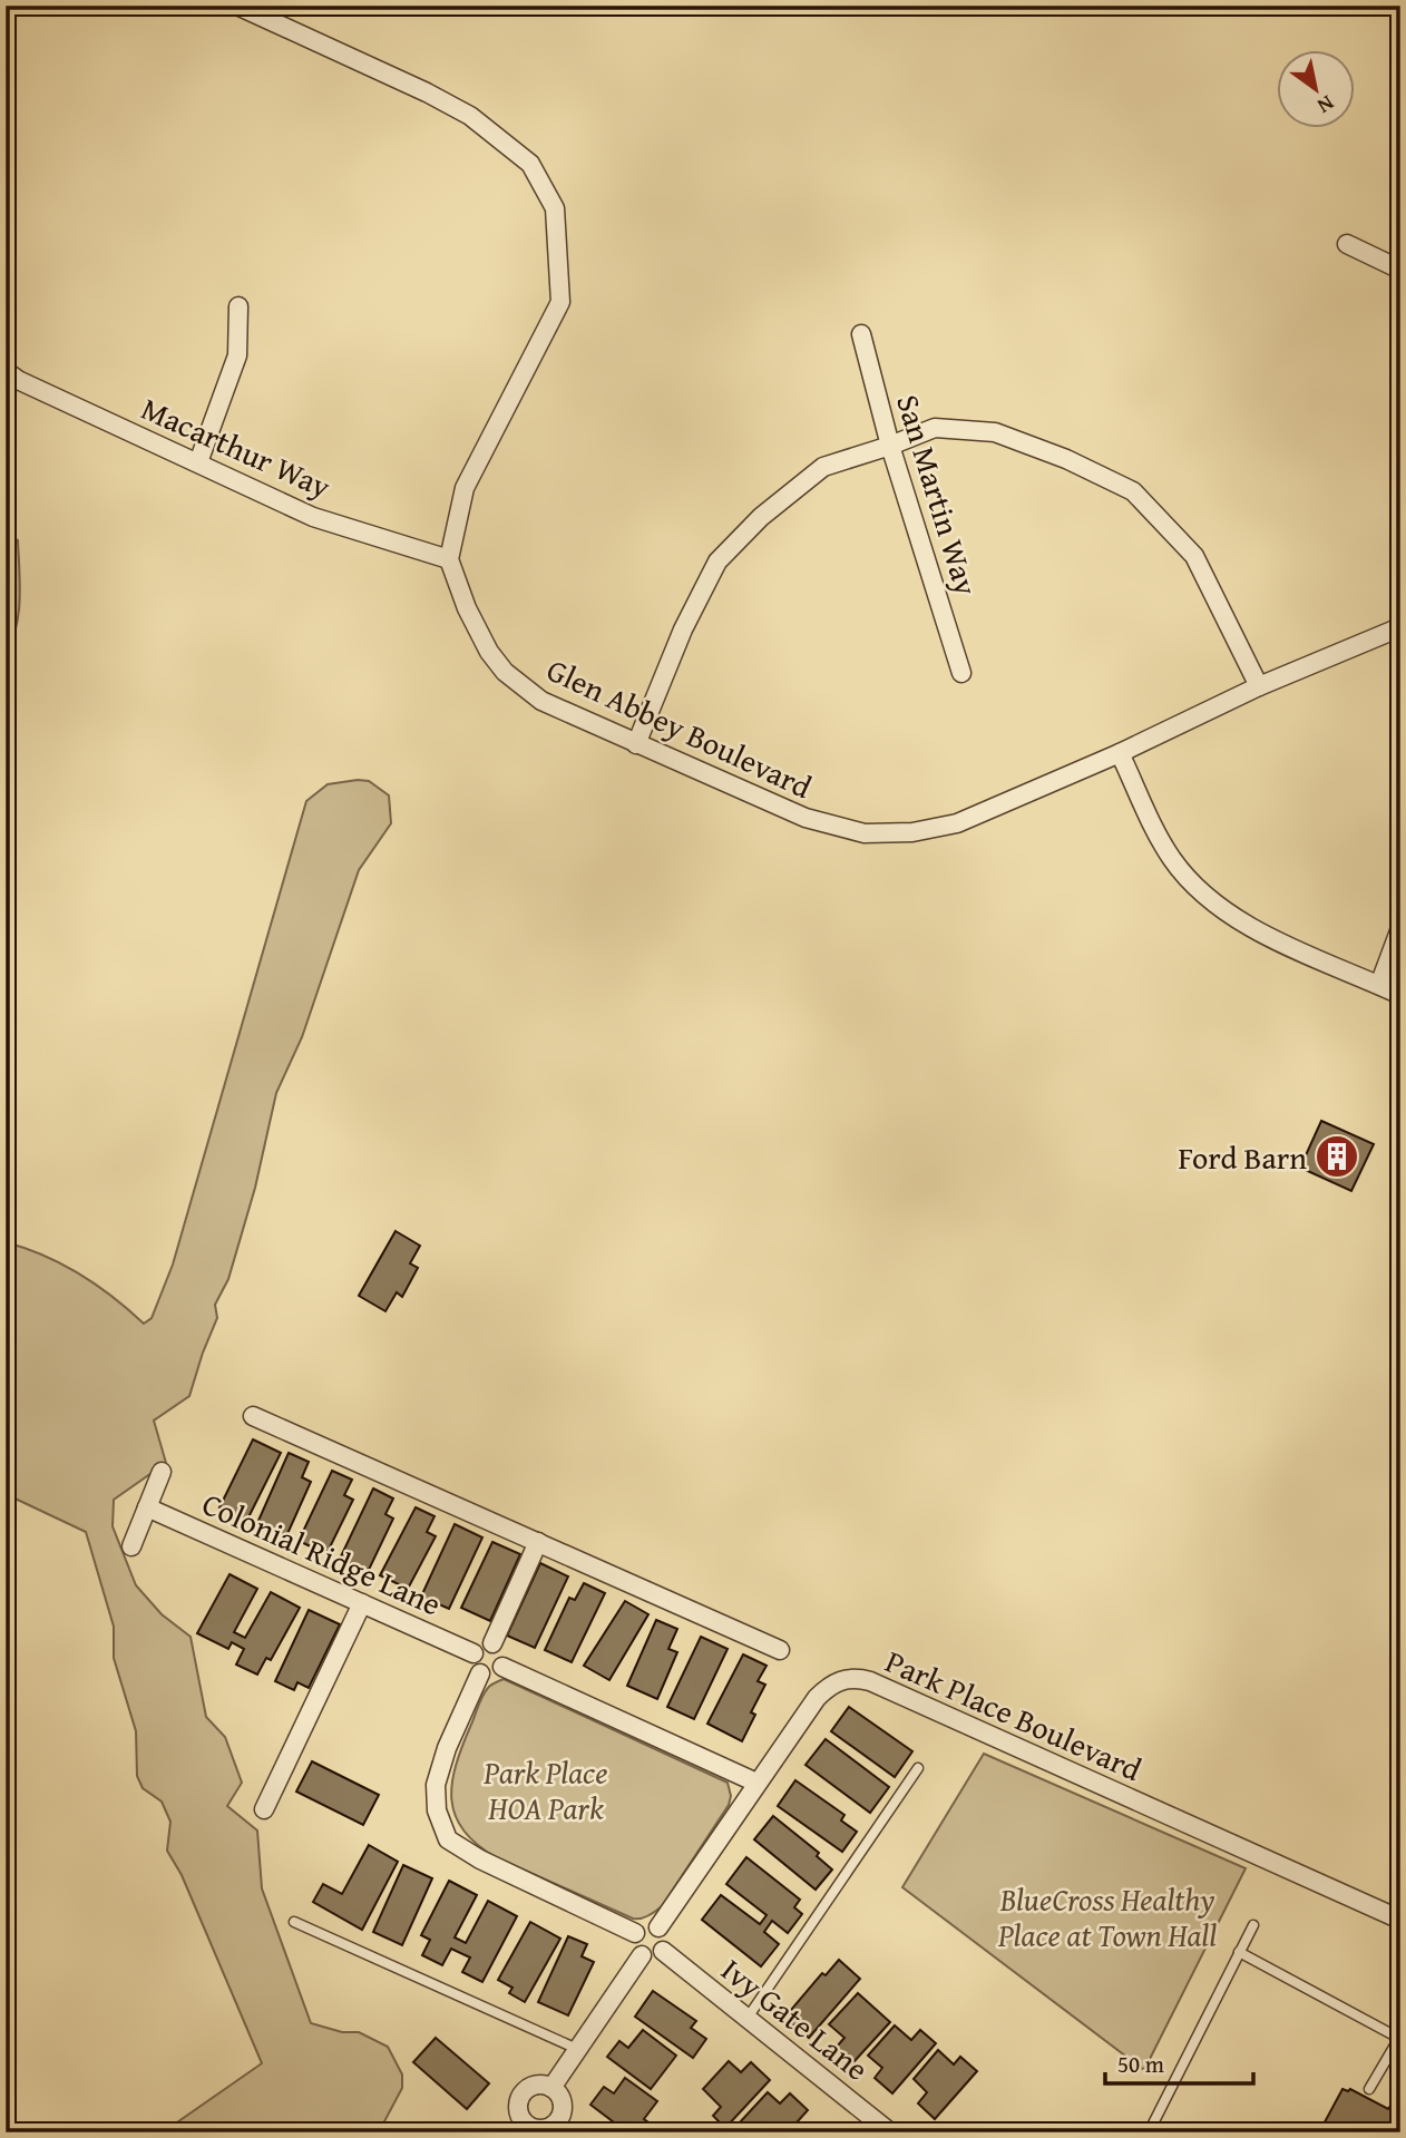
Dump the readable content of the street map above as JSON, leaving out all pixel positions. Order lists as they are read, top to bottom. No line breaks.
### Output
{"streets":{"street":["Macarthur Way","San Martin Way","Glen Abbey Boulevard","Colonial Ridge Lane","Park Place Boulevard","Ivy Gate Lane"]},"crossings":[["Macarthur Way","Glen Abbey Boulevard"],["Park Place Boulevard","Ivy Gate Lane"]],"parks":["Park Place HOA Park","BlueCross Healthy Place at Town Hall"],"places":{"building":["Ford Barn"]},"scale_bar":"50 m","north":"bottom right"}
